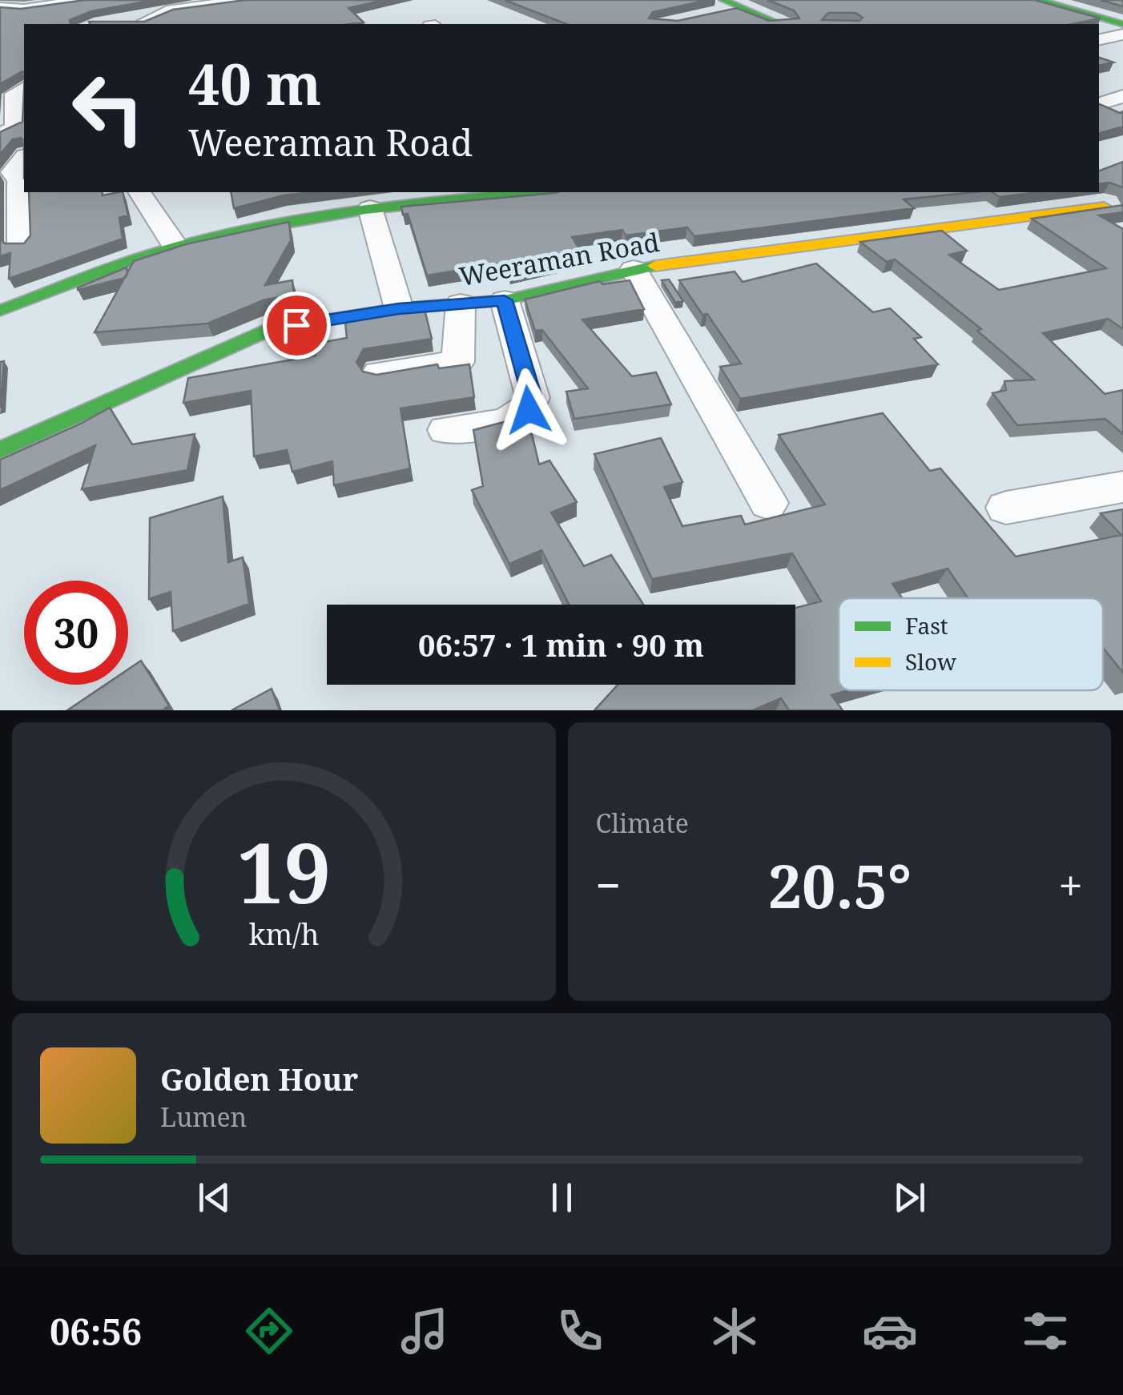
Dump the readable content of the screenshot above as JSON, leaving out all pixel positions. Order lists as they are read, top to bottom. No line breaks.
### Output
{"streets":{"main road":["Weeraman Road"]},"legend":["Fast","Slow"],"page":{"turn":["40 m","Weeraman Road"],"limit":"30","trip":"06:57 · 1 min · 90 m","tile":"Climate","heat":["−","20.5°","+"],"song":["Golden Hour","Lumen"],"tabs":"06:56","gauge":["19","km/h"]}}
